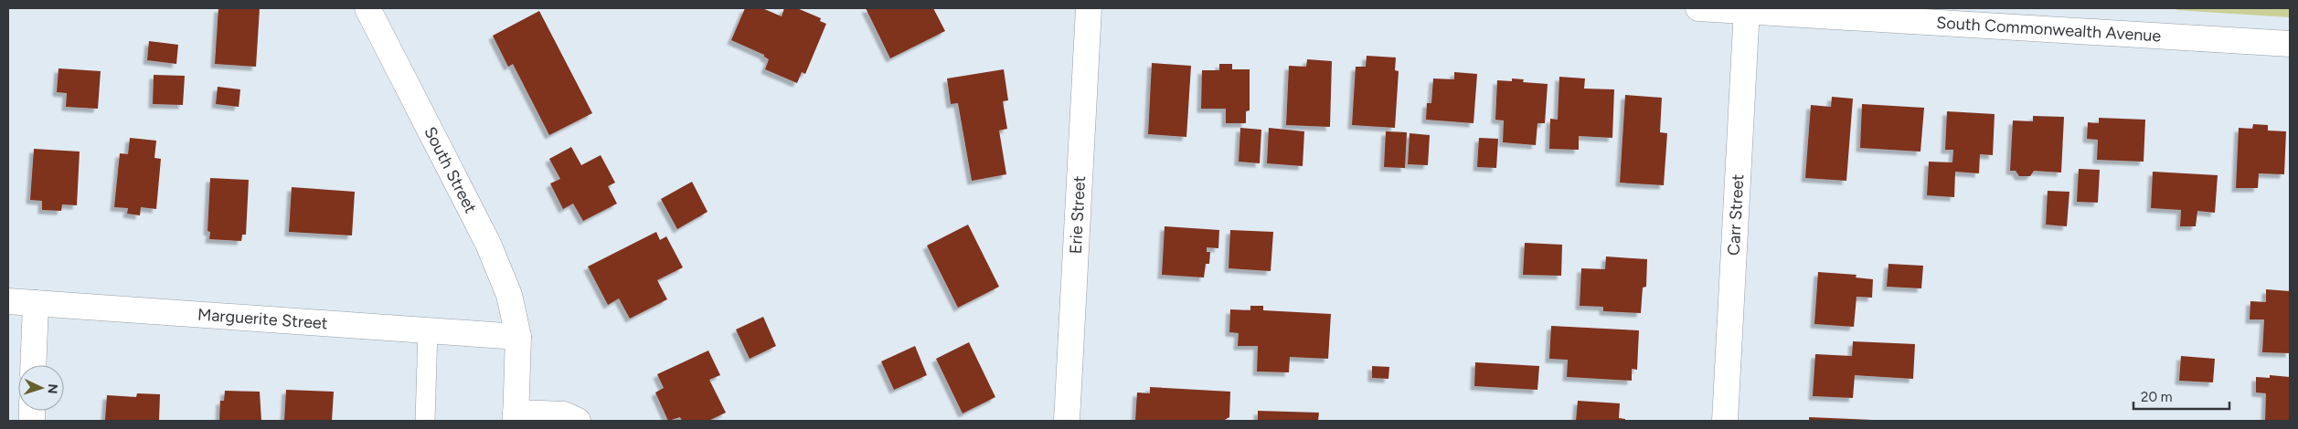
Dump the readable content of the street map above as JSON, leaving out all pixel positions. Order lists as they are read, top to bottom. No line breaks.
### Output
{"streets":{"street":["South Commonwealth Avenue","South Street","Erie Street","Carr Street","Marguerite Street"]},"crossings":[["South Commonwealth Avenue","Carr Street"],["South Street","Marguerite Street"]],"scale_bar":"20 m","north":"right"}
